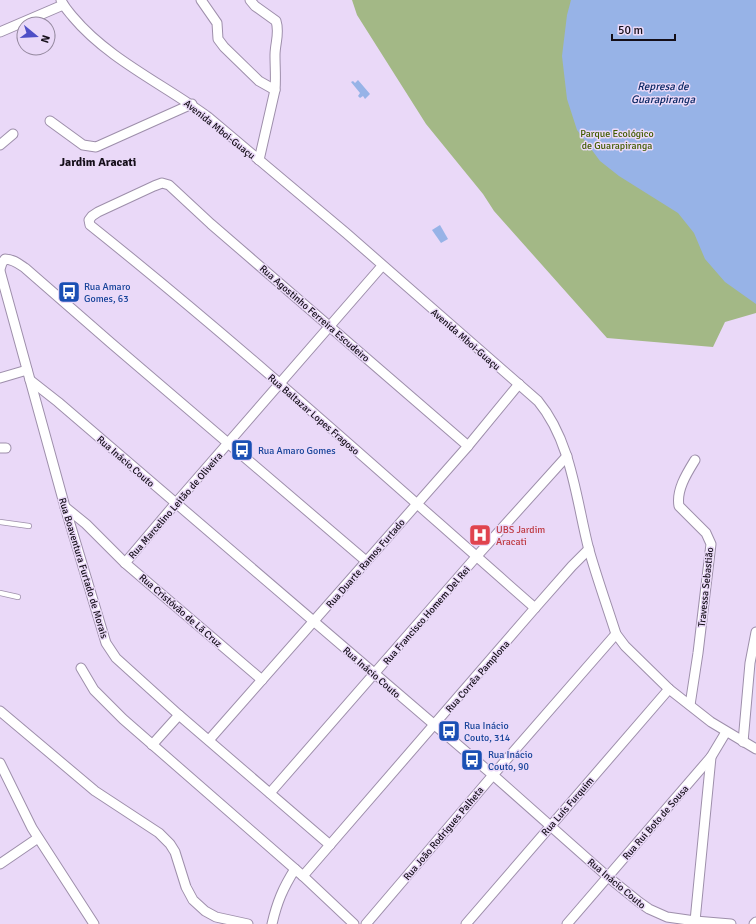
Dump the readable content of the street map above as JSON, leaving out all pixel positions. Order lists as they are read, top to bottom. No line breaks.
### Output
{"streets":{"street":["Avenida Mboi-Guaçu","Rua Agostinho Ferreira Escudeiro","Rua Baltazar Lopes Fragoso","Rua Inácio Couto","Rua Marcelino Leitão de Oliveira","Rua Duarte Ramos Furtado","Rua Boaventura Furtado de Morais","Travessa Sebastião","Rua Cristóvão de Lã Cruz","Rua Francisco Homem Del Rei","Rua Corrêa Pamplona","Rua Luís Furquim","Rua Rui Boto de Sousa","Rua João Rodrigues Palheta"]},"crossings":[["Avenida Mboi-Guaçu","Rua Marcelino Leitão de Oliveira"],["Avenida Mboi-Guaçu","Rua Duarte Ramos Furtado"],["Avenida Mboi-Guaçu","Travessa Sebastião"],["Avenida Mboi-Guaçu","Rua Francisco Homem Del Rei"],["Avenida Mboi-Guaçu","Rua Corrêa Pamplona"],["Avenida Mboi-Guaçu","Rua Luís Furquim"],["Avenida Mboi-Guaçu","Rua Rui Boto de Sousa"],["Avenida Mboi-Guaçu","Rua João Rodrigues Palheta"],["Rua Agostinho Ferreira Escudeiro","Rua Baltazar Lopes Fragoso"],["Rua Agostinho Ferreira Escudeiro","Rua Marcelino Leitão de Oliveira"],["Rua Agostinho Ferreira Escudeiro","Rua Duarte Ramos Furtado"],["Rua Baltazar Lopes Fragoso","Rua Marcelino Leitão de Oliveira"],["Rua Baltazar Lopes Fragoso","Rua Duarte Ramos Furtado"],["Rua Baltazar Lopes Fragoso","Rua Francisco Homem Del Rei"],["Rua Baltazar Lopes Fragoso","Rua Corrêa Pamplona"],["Rua Inácio Couto","Rua Marcelino Leitão de Oliveira"],["Rua Inácio Couto","Rua Duarte Ramos Furtado"],["Rua Inácio Couto","Rua Boaventura Furtado de Morais"],["Rua Inácio Couto","Rua Francisco Homem Del Rei"],["Rua Inácio Couto","Rua Corrêa Pamplona"],["Rua Inácio Couto","Rua Luís Furquim"],["Rua Inácio Couto","Rua Rui Boto de Sousa"],["Rua Inácio Couto","Rua João Rodrigues Palheta"],["Rua Marcelino Leitão de Oliveira","Rua Boaventura Furtado de Morais"],["Rua Marcelino Leitão de Oliveira","Rua Cristóvão de Lã Cruz"],["Rua Duarte Ramos Furtado","Rua Boaventura Furtado de Morais"],["Rua Duarte Ramos Furtado","Rua Cristóvão de Lã Cruz"],["Rua Boaventura Furtado de Morais","Rua Cristóvão de Lã Cruz"],["Rua Boaventura Furtado de Morais","Rua Francisco Homem Del Rei"],["Rua Boaventura Furtado de Morais","Rua Corrêa Pamplona"]],"districts":["Jardim Aracati"],"water":["Represa de Guarapiranga"],"parks":["Parque Ecológico de Guarapiranga"],"places":{"bus stop":["Rua Amaro Gomes, 63","Rua Amaro Gomes","Rua Inácio Couto, 314","Rua Inácio Couto, 90"],"hospital":["UBS Jardim Aracati"]},"scale_bar":"50 m","north":"right"}
